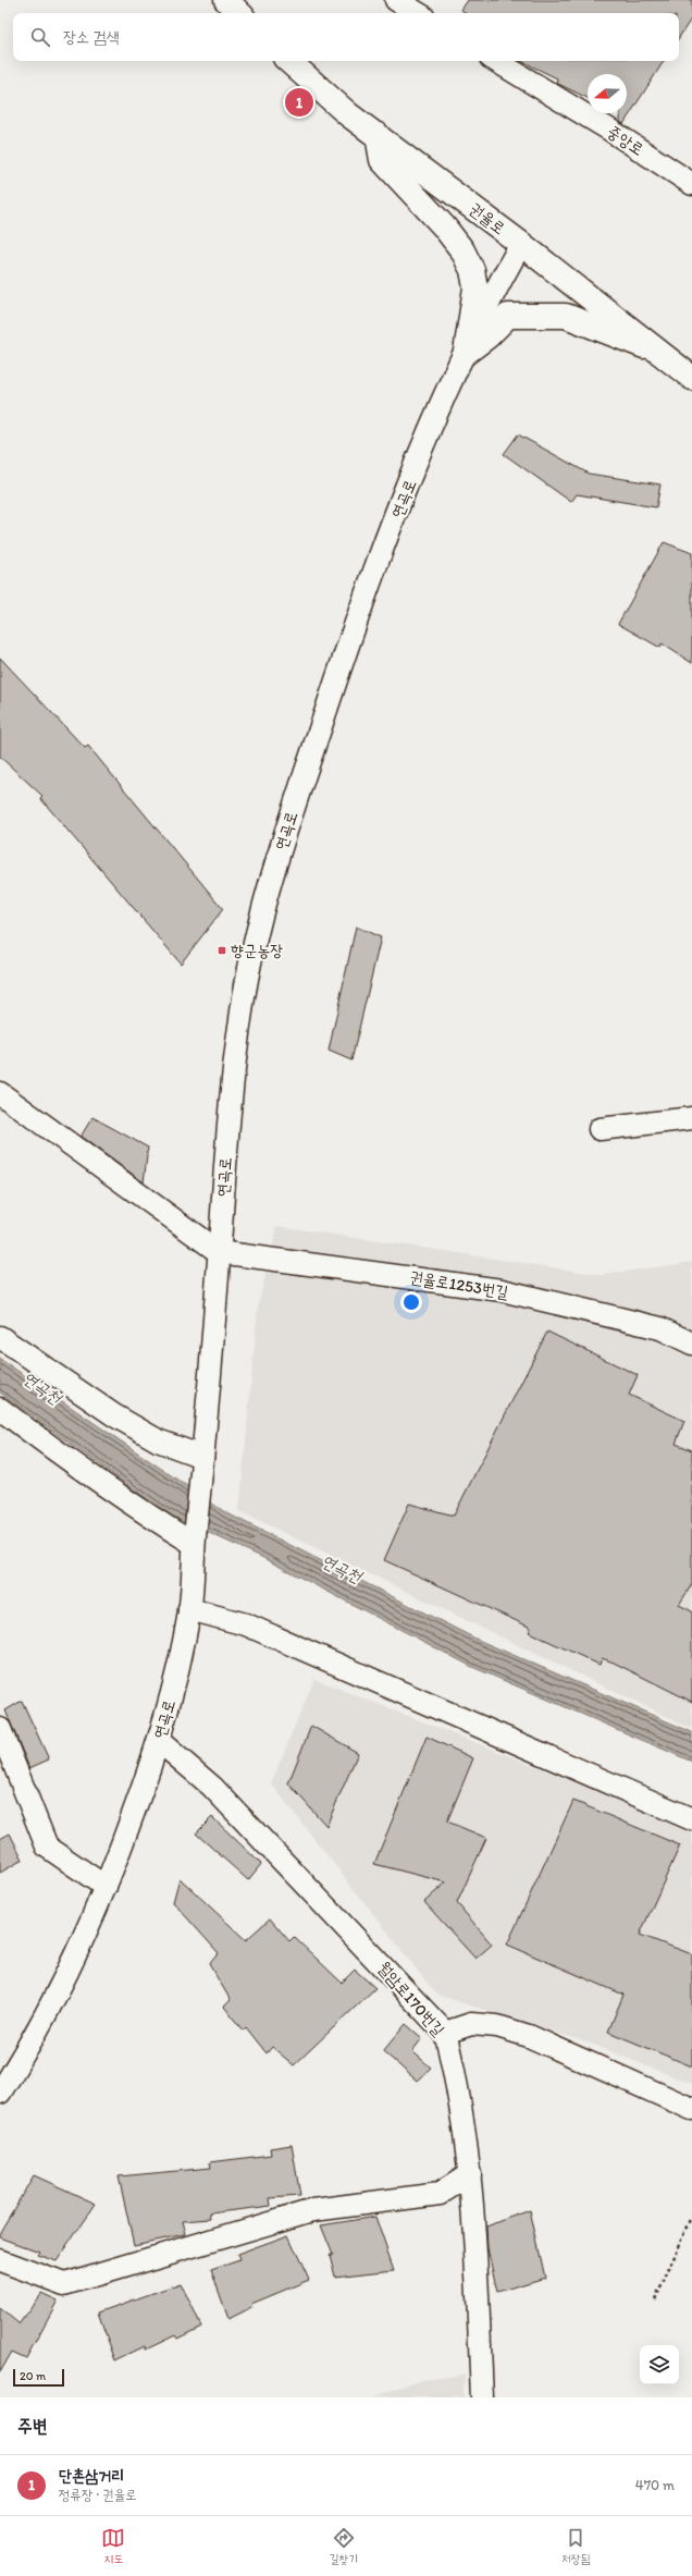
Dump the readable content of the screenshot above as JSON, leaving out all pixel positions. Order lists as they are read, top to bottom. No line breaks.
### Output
{"streets":{"main road":["권율로"],"street":["중앙로","연곡로","권율로1253번길","월암로170번길"]},"crossings":[["권율로","연곡로"],["연곡로","권율로1253번길"],["연곡로","월암로170번길"]],"water":["연곡천"],"places":{"transit":["향군농장"]},"scale_bar":"20 m","north":"left","page":{"search":"장소 검색","pins":"1","scale":"20 m","heading":"주변","list":[{"mark":"1","name":"단촌삼거리","note":"정류장 · 권율로","value":"470 m"}],"nav":["지도","길찾기","저장됨"]}}
